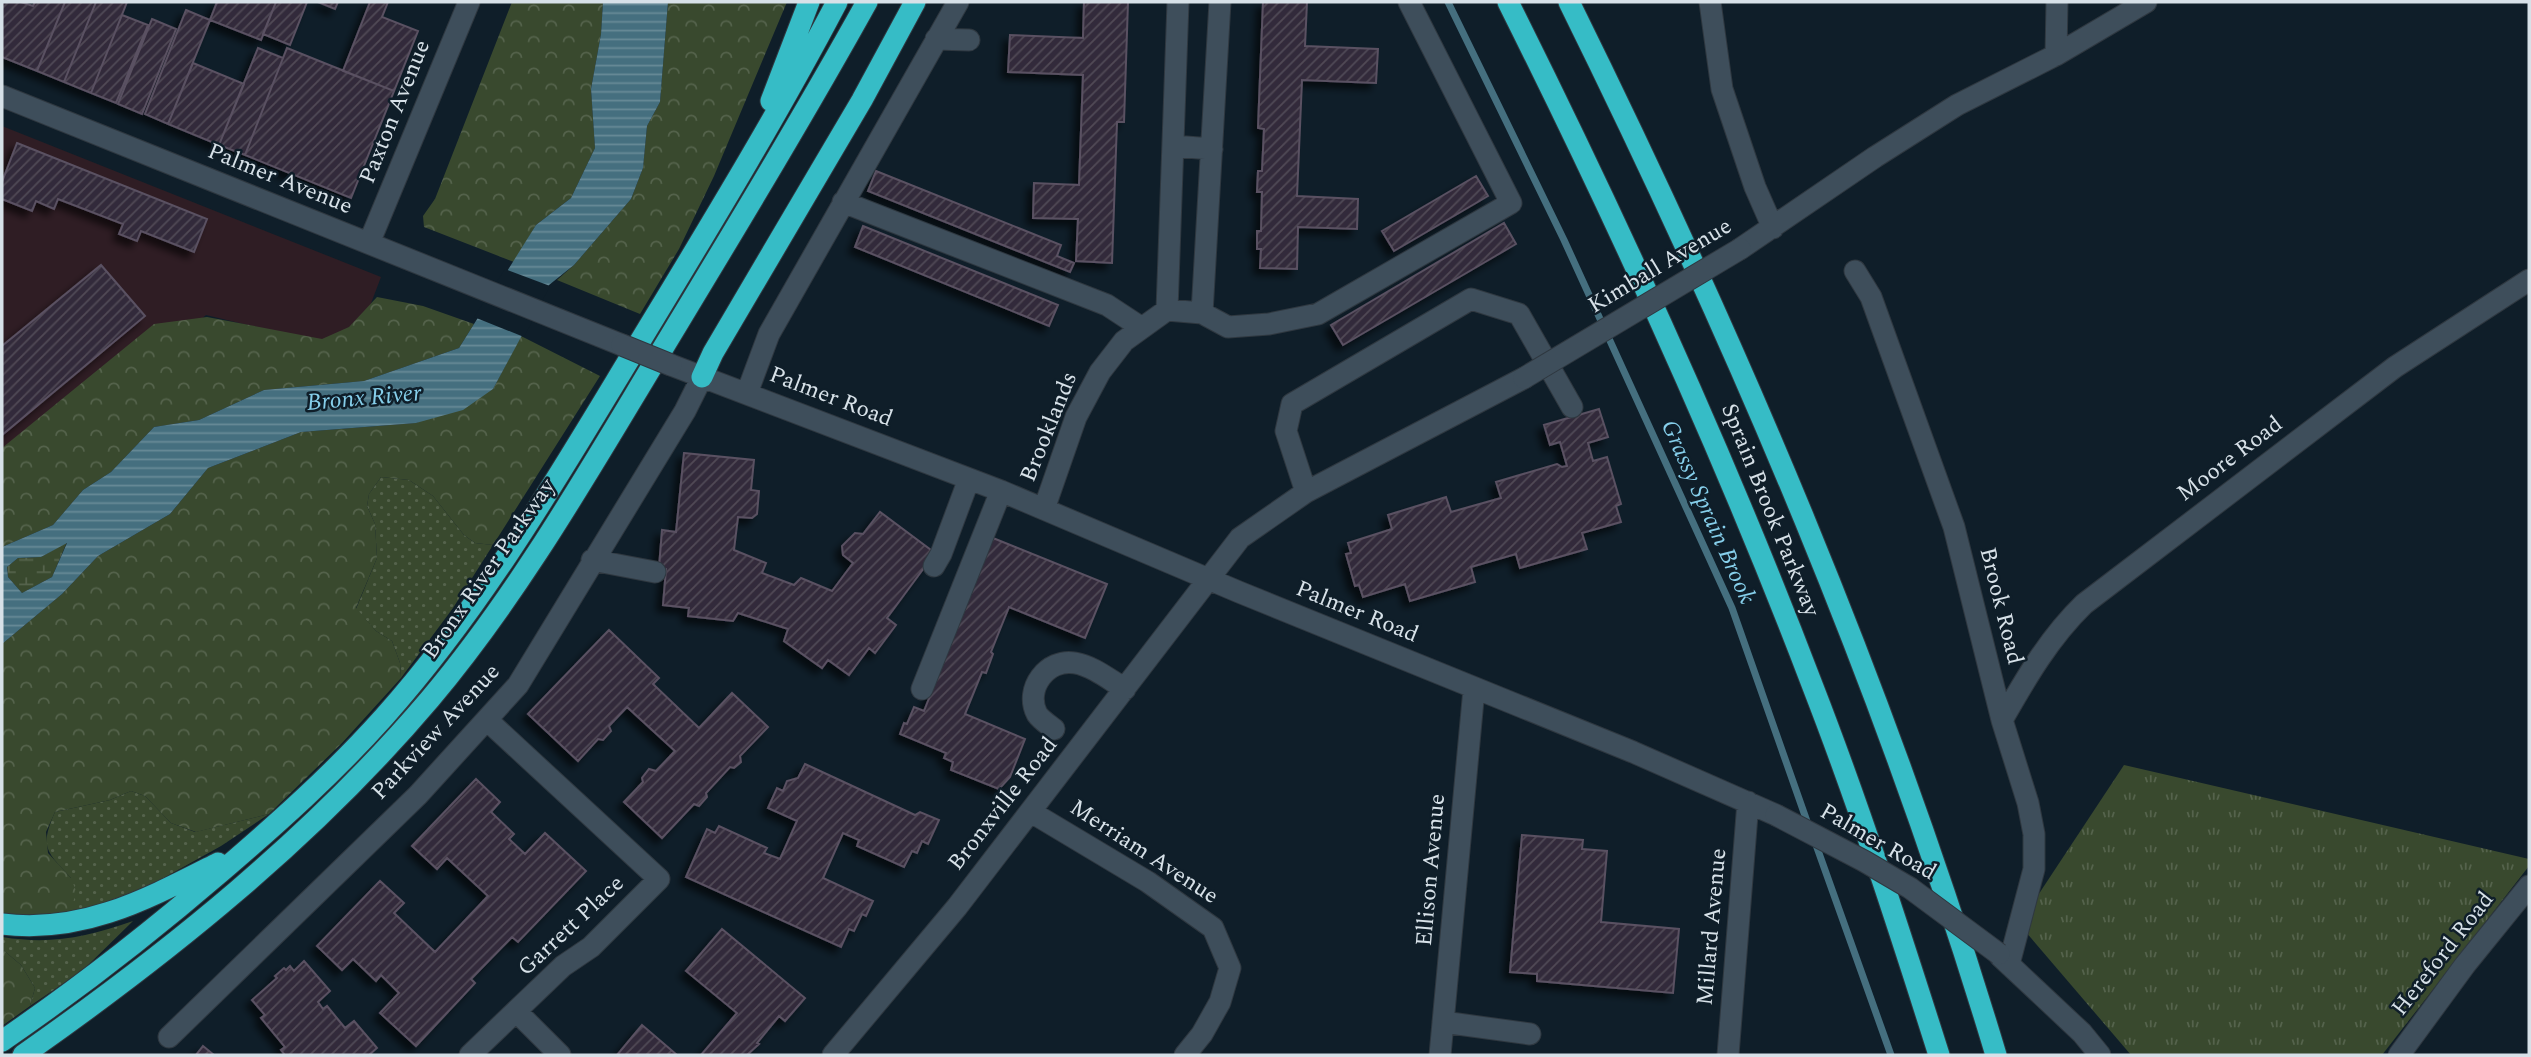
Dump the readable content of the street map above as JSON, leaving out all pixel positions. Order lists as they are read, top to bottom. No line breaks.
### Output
{"streets":{"highway":["Sprain Brook Parkway","Bronx River Parkway"],"street":["Paxton Avenue","Palmer Avenue","Kimball Avenue","Palmer Road","Brooklands","Moore Road","Brook Road","Parkview Avenue","Bronxville Road","Merriam Avenue","Ellison Avenue","Garrett Place","Millard Avenue","Hereford Road"]},"crossings":[["Paxton Avenue","Palmer Avenue"],["Palmer Avenue","Palmer Road"],["Kimball Avenue","Palmer Road"],["Kimball Avenue","Bronxville Road"],["Palmer Road","Brooklands"],["Palmer Road","Brook Road"],["Palmer Road","Parkview Avenue"],["Palmer Road","Bronxville Road"],["Palmer Road","Ellison Avenue"],["Palmer Road","Millard Avenue"],["Moore Road","Brook Road"],["Parkview Avenue","Garrett Place"],["Bronxville Road","Merriam Avenue"]],"water":["Bronx River","Grassy Sprain Brook"]}
